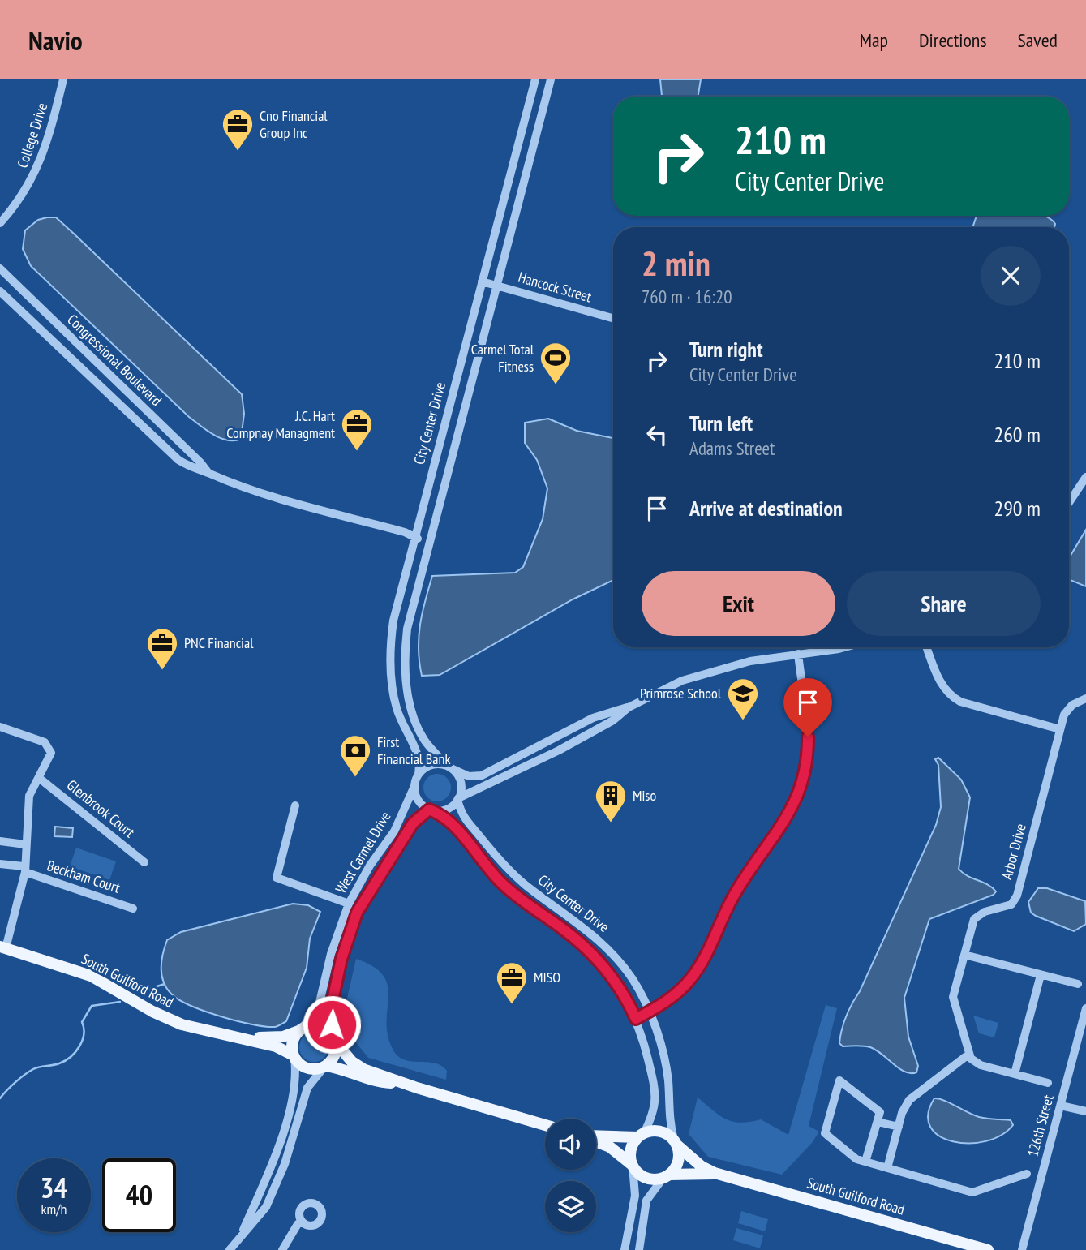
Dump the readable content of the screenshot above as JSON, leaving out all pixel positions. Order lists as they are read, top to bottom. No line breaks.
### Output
{"streets":{"main road":["South Guilford Road"],"street":["College Drive","Hancock Street","Congressional Boulevard","City Center Drive","Glenbrook Court","Arbor Drive","West Carmel Drive","Beckham Court","126th Street"]},"crossings":[["Hancock Street","City Center Drive"],["Congressional Boulevard","City Center Drive"],["City Center Drive","West Carmel Drive"],["City Center Drive","South Guilford Road"],["West Carmel Drive","South Guilford Road"]],"places":{"office":["Cno Financial Group Inc","J.C. Hart Compnay Managment","PNC Financial","MISO"],"sports":["Carmel Total Fitness"],"school or university":["Primrose School"],"bank":["First Financial Bank"],"building":["Miso"]},"page":{"header":"Navio","nav":["Map","Directions","Saved"],"turn":["210 m","City Center Drive"],"heading":["2 min","760 m · 16:20"],"list":[{"name":"Turn right","note":"City Center Drive","value":"210 m"},{"name":"Turn left","note":"Adams Street","value":"260 m"},{"name":"Arrive at destination","value":"290 m"}],"buttons":["Exit","Share"],"speed":"34 km/h","limit":"40"}}
